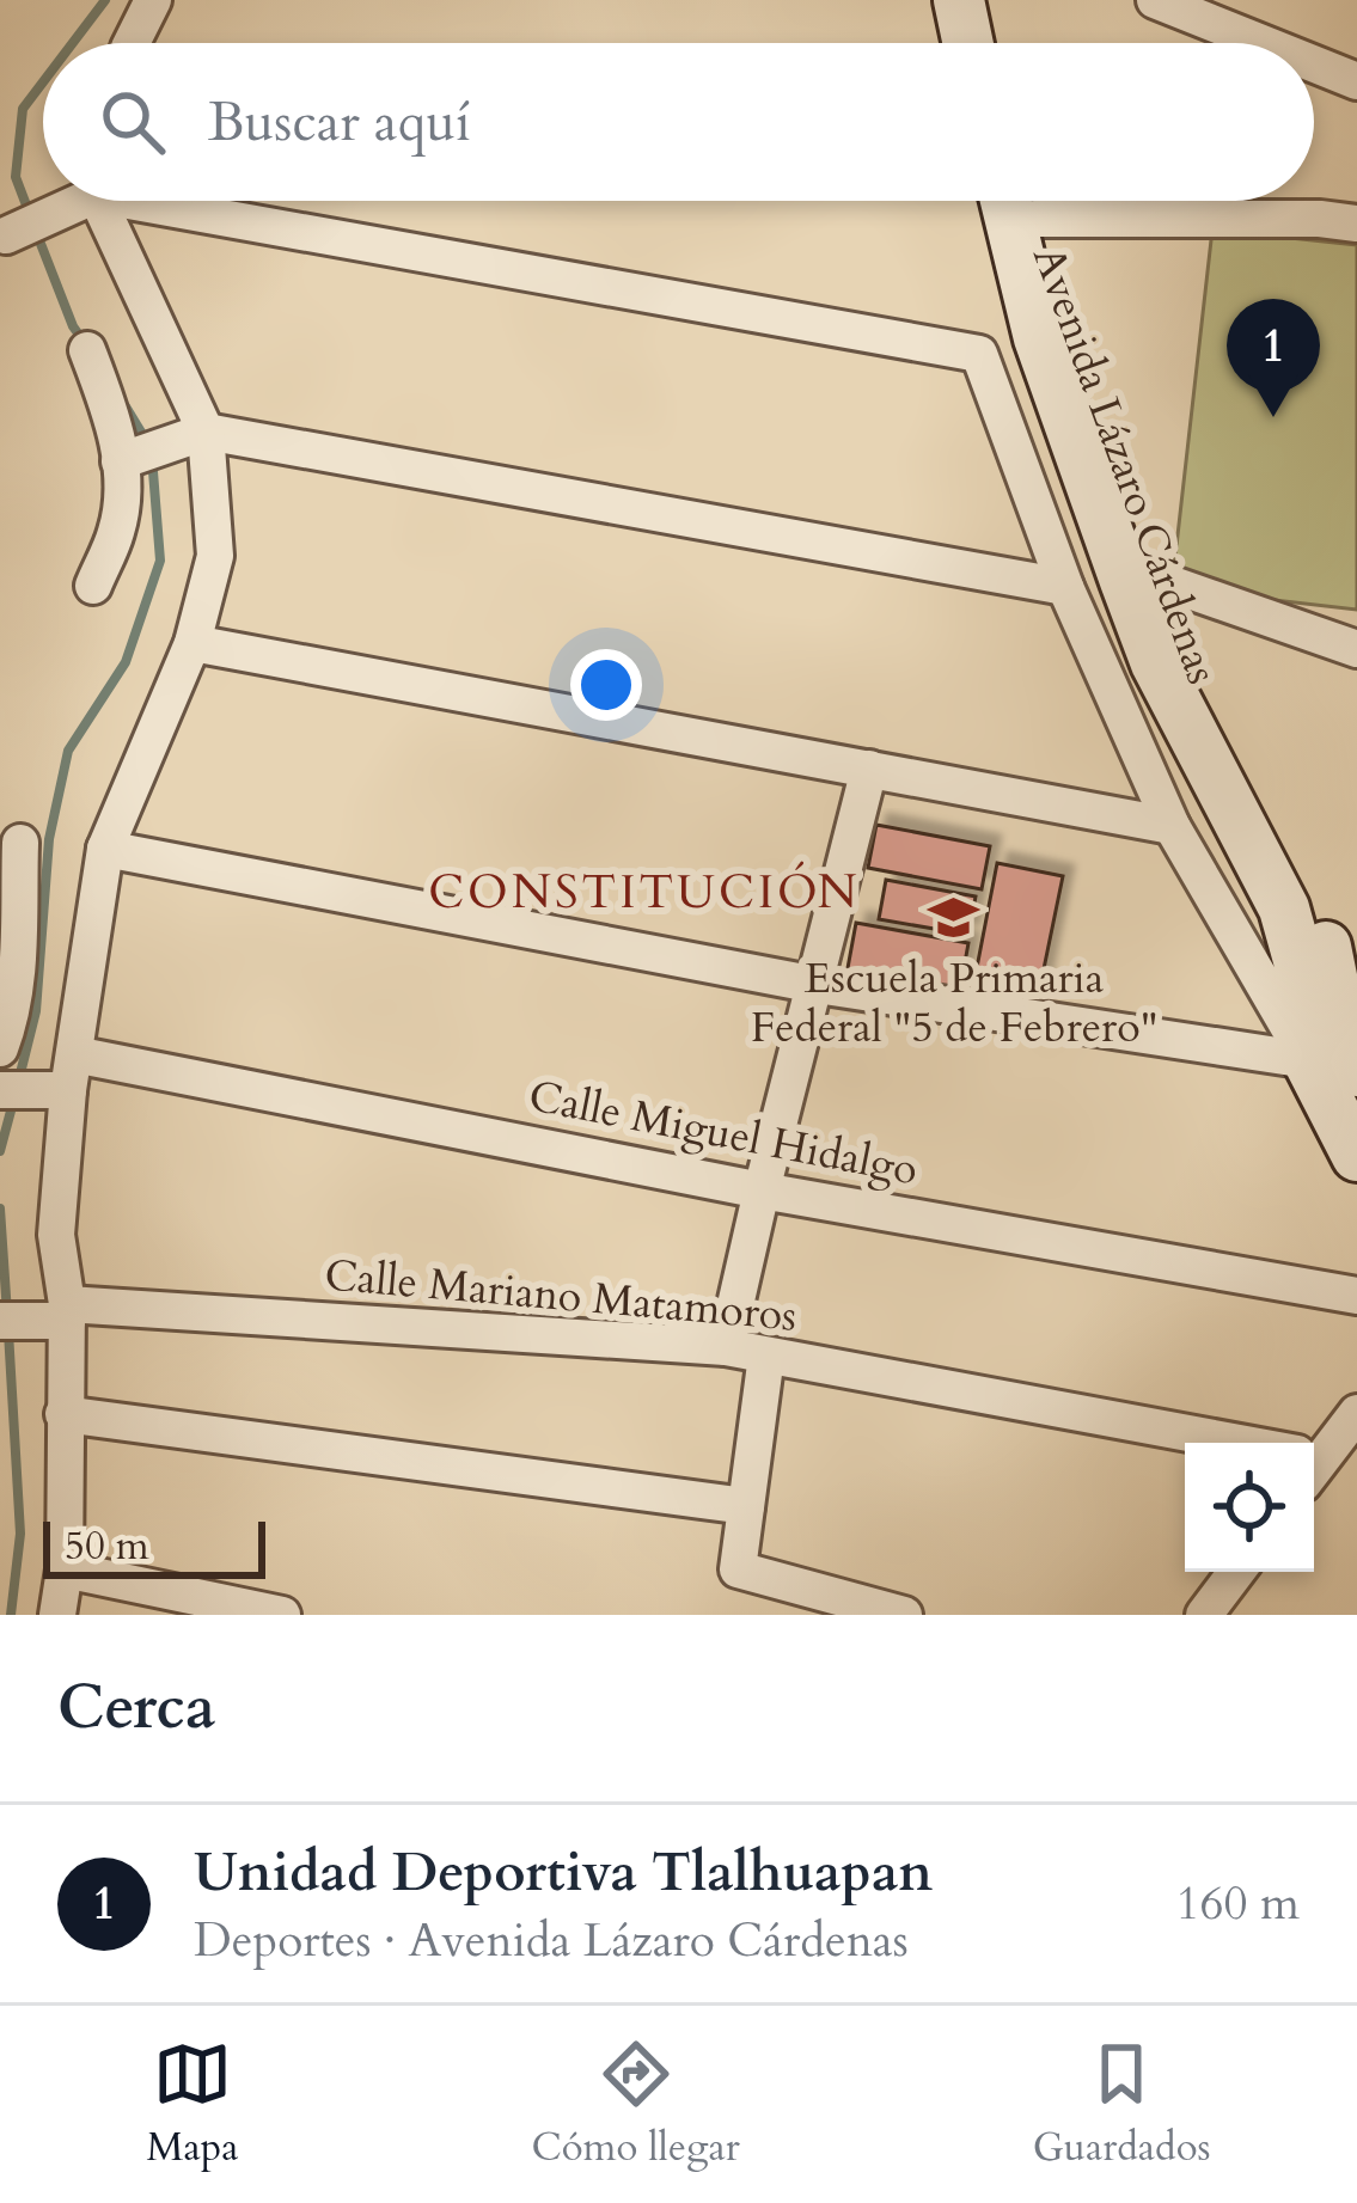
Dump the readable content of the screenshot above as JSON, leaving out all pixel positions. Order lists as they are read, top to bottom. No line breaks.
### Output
{"streets":{"main road":["Avenida Lázaro Cárdenas"],"street":["Calle Miguel Hidalgo","Calle Mariano Matamoros"]},"districts":["CONSTITUCIÓN"],"places":{"school or university":["Escuela Primaria Federal \"5 de Febrero\""]},"scale_bar":"50 m","page":{"search":"Buscar aquí","pins":"1","scale":"50 m","heading":"Cerca","list":[{"mark":"1","name":"Unidad Deportiva Tlalhuapan","note":"Deportes · Avenida Lázaro Cárdenas","value":"160 m"}],"nav":["Mapa","Cómo llegar","Guardados"]}}
